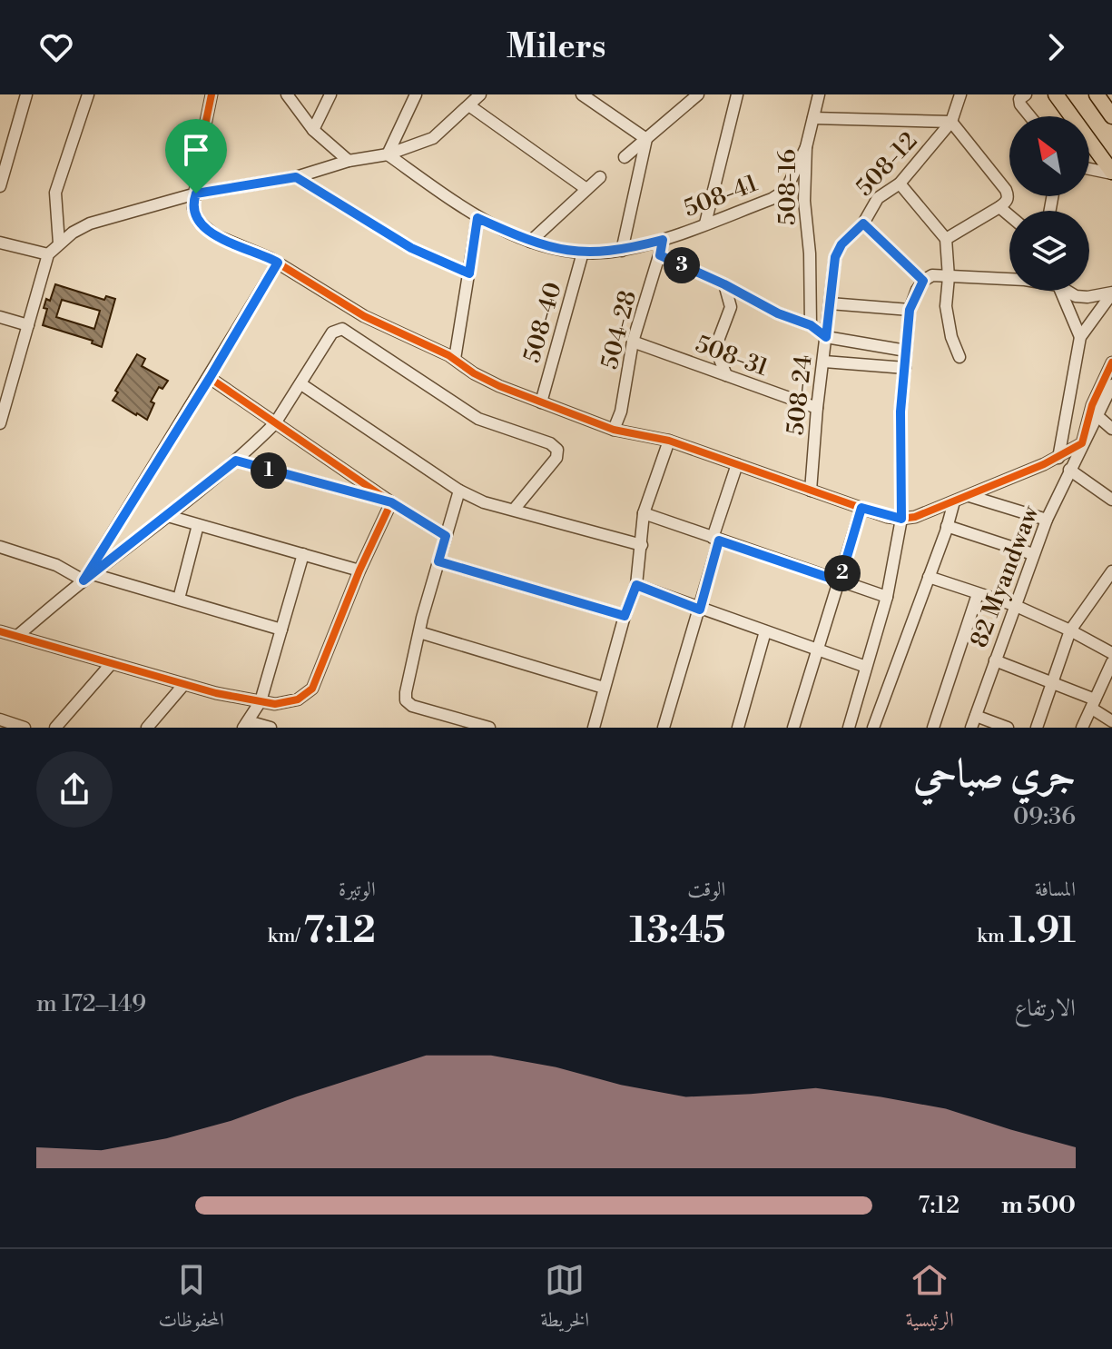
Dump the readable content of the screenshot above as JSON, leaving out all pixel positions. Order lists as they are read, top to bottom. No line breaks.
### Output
{"streets":{"street":["508-12","508-16","508-41","508-40","504-28","508-31","508-24","82 Myandwaw"]},"crossings":[["508-12","508-24"],["508-16","508-41"],["508-41","508-40"],["508-41","504-28"],["504-28","508-31"],["508-31","508-24"]],"north":"top left","page":{"header":"Milers","pins":["3","1","2"],"heading":["جري صباحي","09:36"],"stats":[["المسافة","1.91 km"],["الوقت","13:45"],["الوتيرة","7:12 /km"]],"chart":["الارتفاع","149–172 m"],"list":[{"name":"500 m","note":"7:12"}],"tabs":["الرئيسية","الخريطة","المحفوظات"]}}
